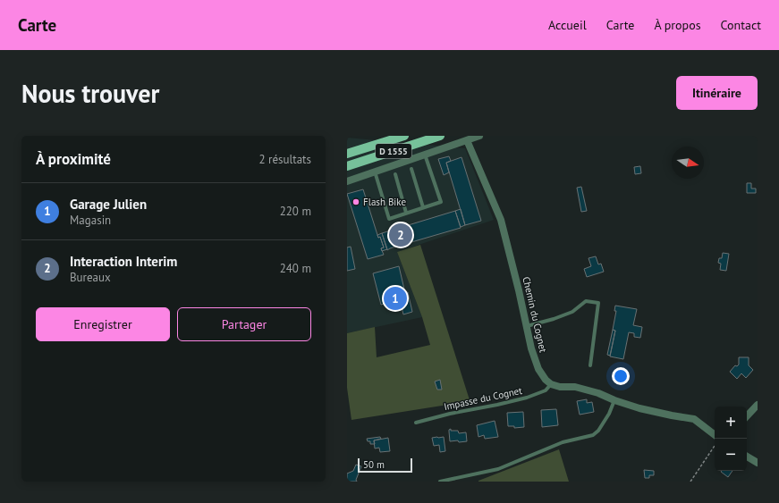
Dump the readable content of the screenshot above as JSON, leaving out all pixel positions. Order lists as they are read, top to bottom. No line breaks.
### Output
{"streets":{"main road":["D 1555"],"street":["Chemin du Cognet"],"lane":["Impasse du Cognet"]},"crossings":[["Chemin du Cognet","Impasse du Cognet"]],"places":["Flash Bike"],"scale_bar":"50 m","north":"right","page":{"header":"Carte","nav":["Accueil","Carte","À propos","Contact"],"buttons":["Itinéraire",["Enregistrer","Partager"]],"title":"Nous trouver","heading":["À proximité","2 résultats"],"list":[{"mark":"1","name":"Garage Julien","note":"Magasin","value":"220 m"},{"mark":"2","name":"Interaction Interim","note":"Bureaux","value":"240 m"}],"pins":["2","1"],"map_buttons":["+","−"],"scale":"50 m"}}
